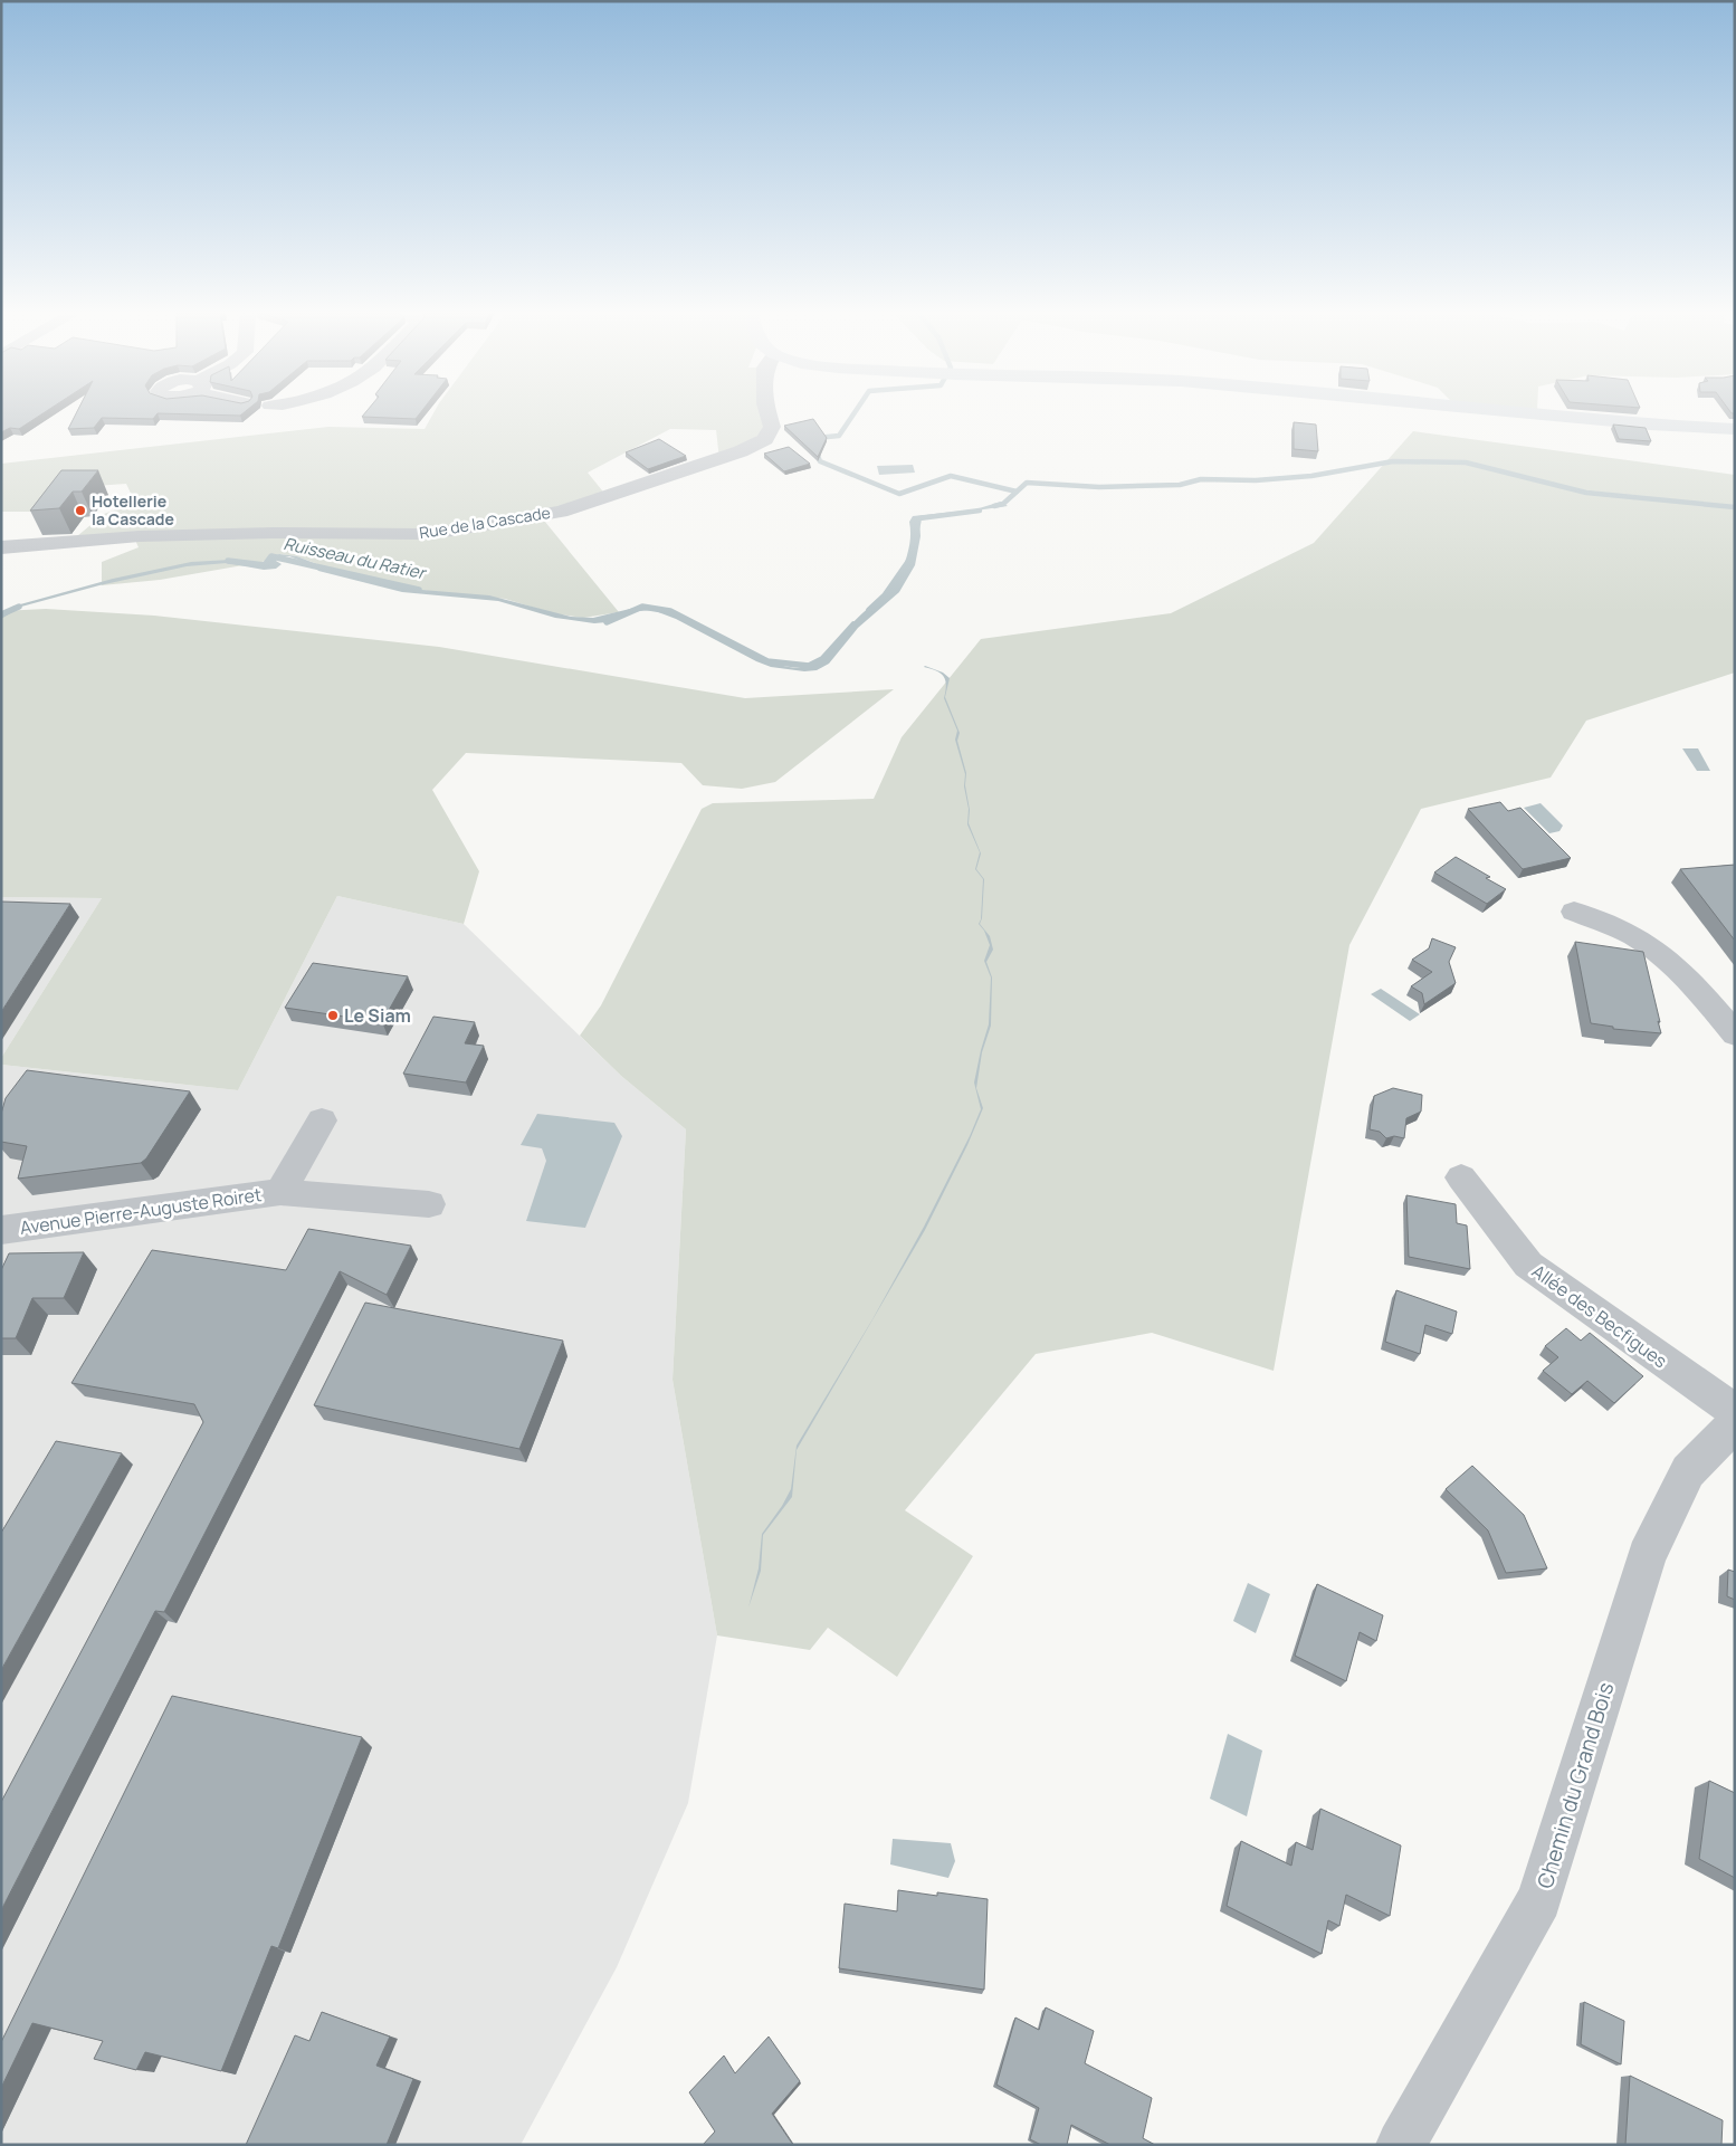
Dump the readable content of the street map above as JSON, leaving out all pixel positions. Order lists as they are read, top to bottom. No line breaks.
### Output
{"streets":{"street":["Rue de la Cascade","Avenue Pierre-Auguste Roiret","Allée des Becfigues","Chemin du Grand Bois"]},"water":["Ruisseau du Ratier"],"places":["Hotellerie la Cascade","Le Siam"]}
